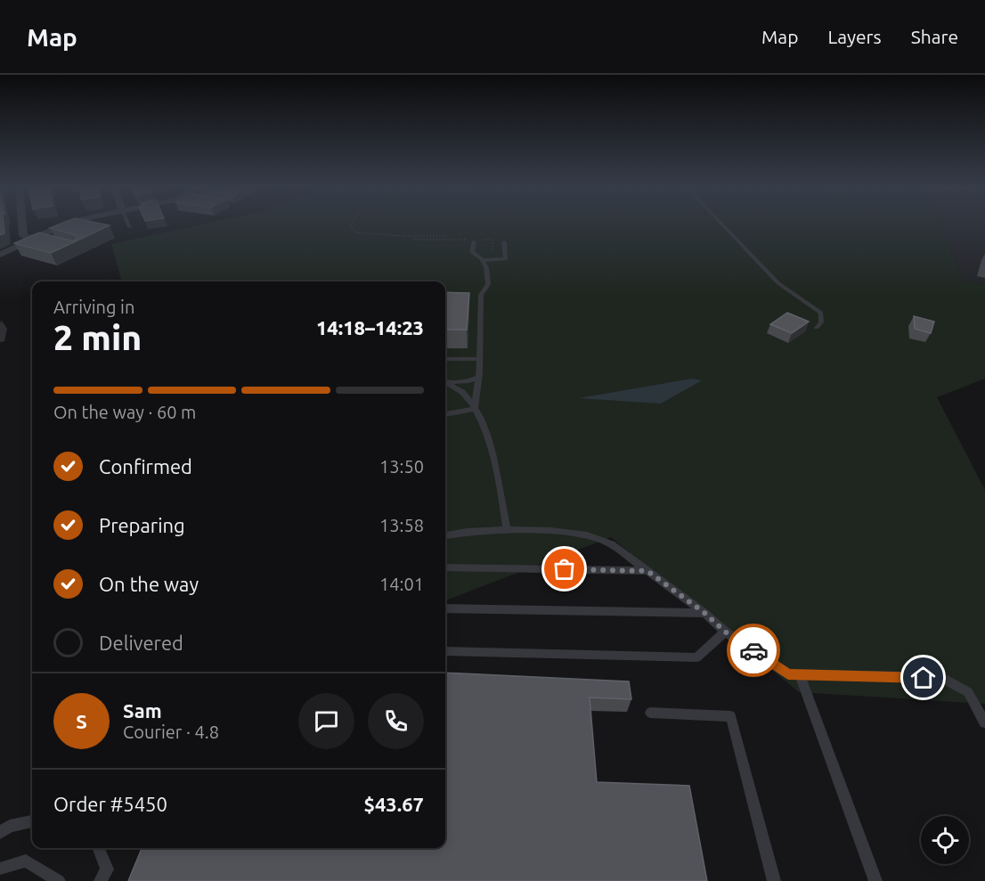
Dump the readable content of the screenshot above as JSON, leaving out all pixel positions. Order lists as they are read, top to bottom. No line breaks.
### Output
{"page":{"header":"Map","nav":["Map","Layers","Share"],"heading":["2 min","Arriving in","14:18–14:23"],"panel":["Sam","Courier · 4.8","Order #5450","$43.67"],"bar":"On the way · 60 m","list":[["Confirmed","13:50"],["Preparing","13:58"],["On the way","14:01"],"Delivered"],"round":"S"}}
